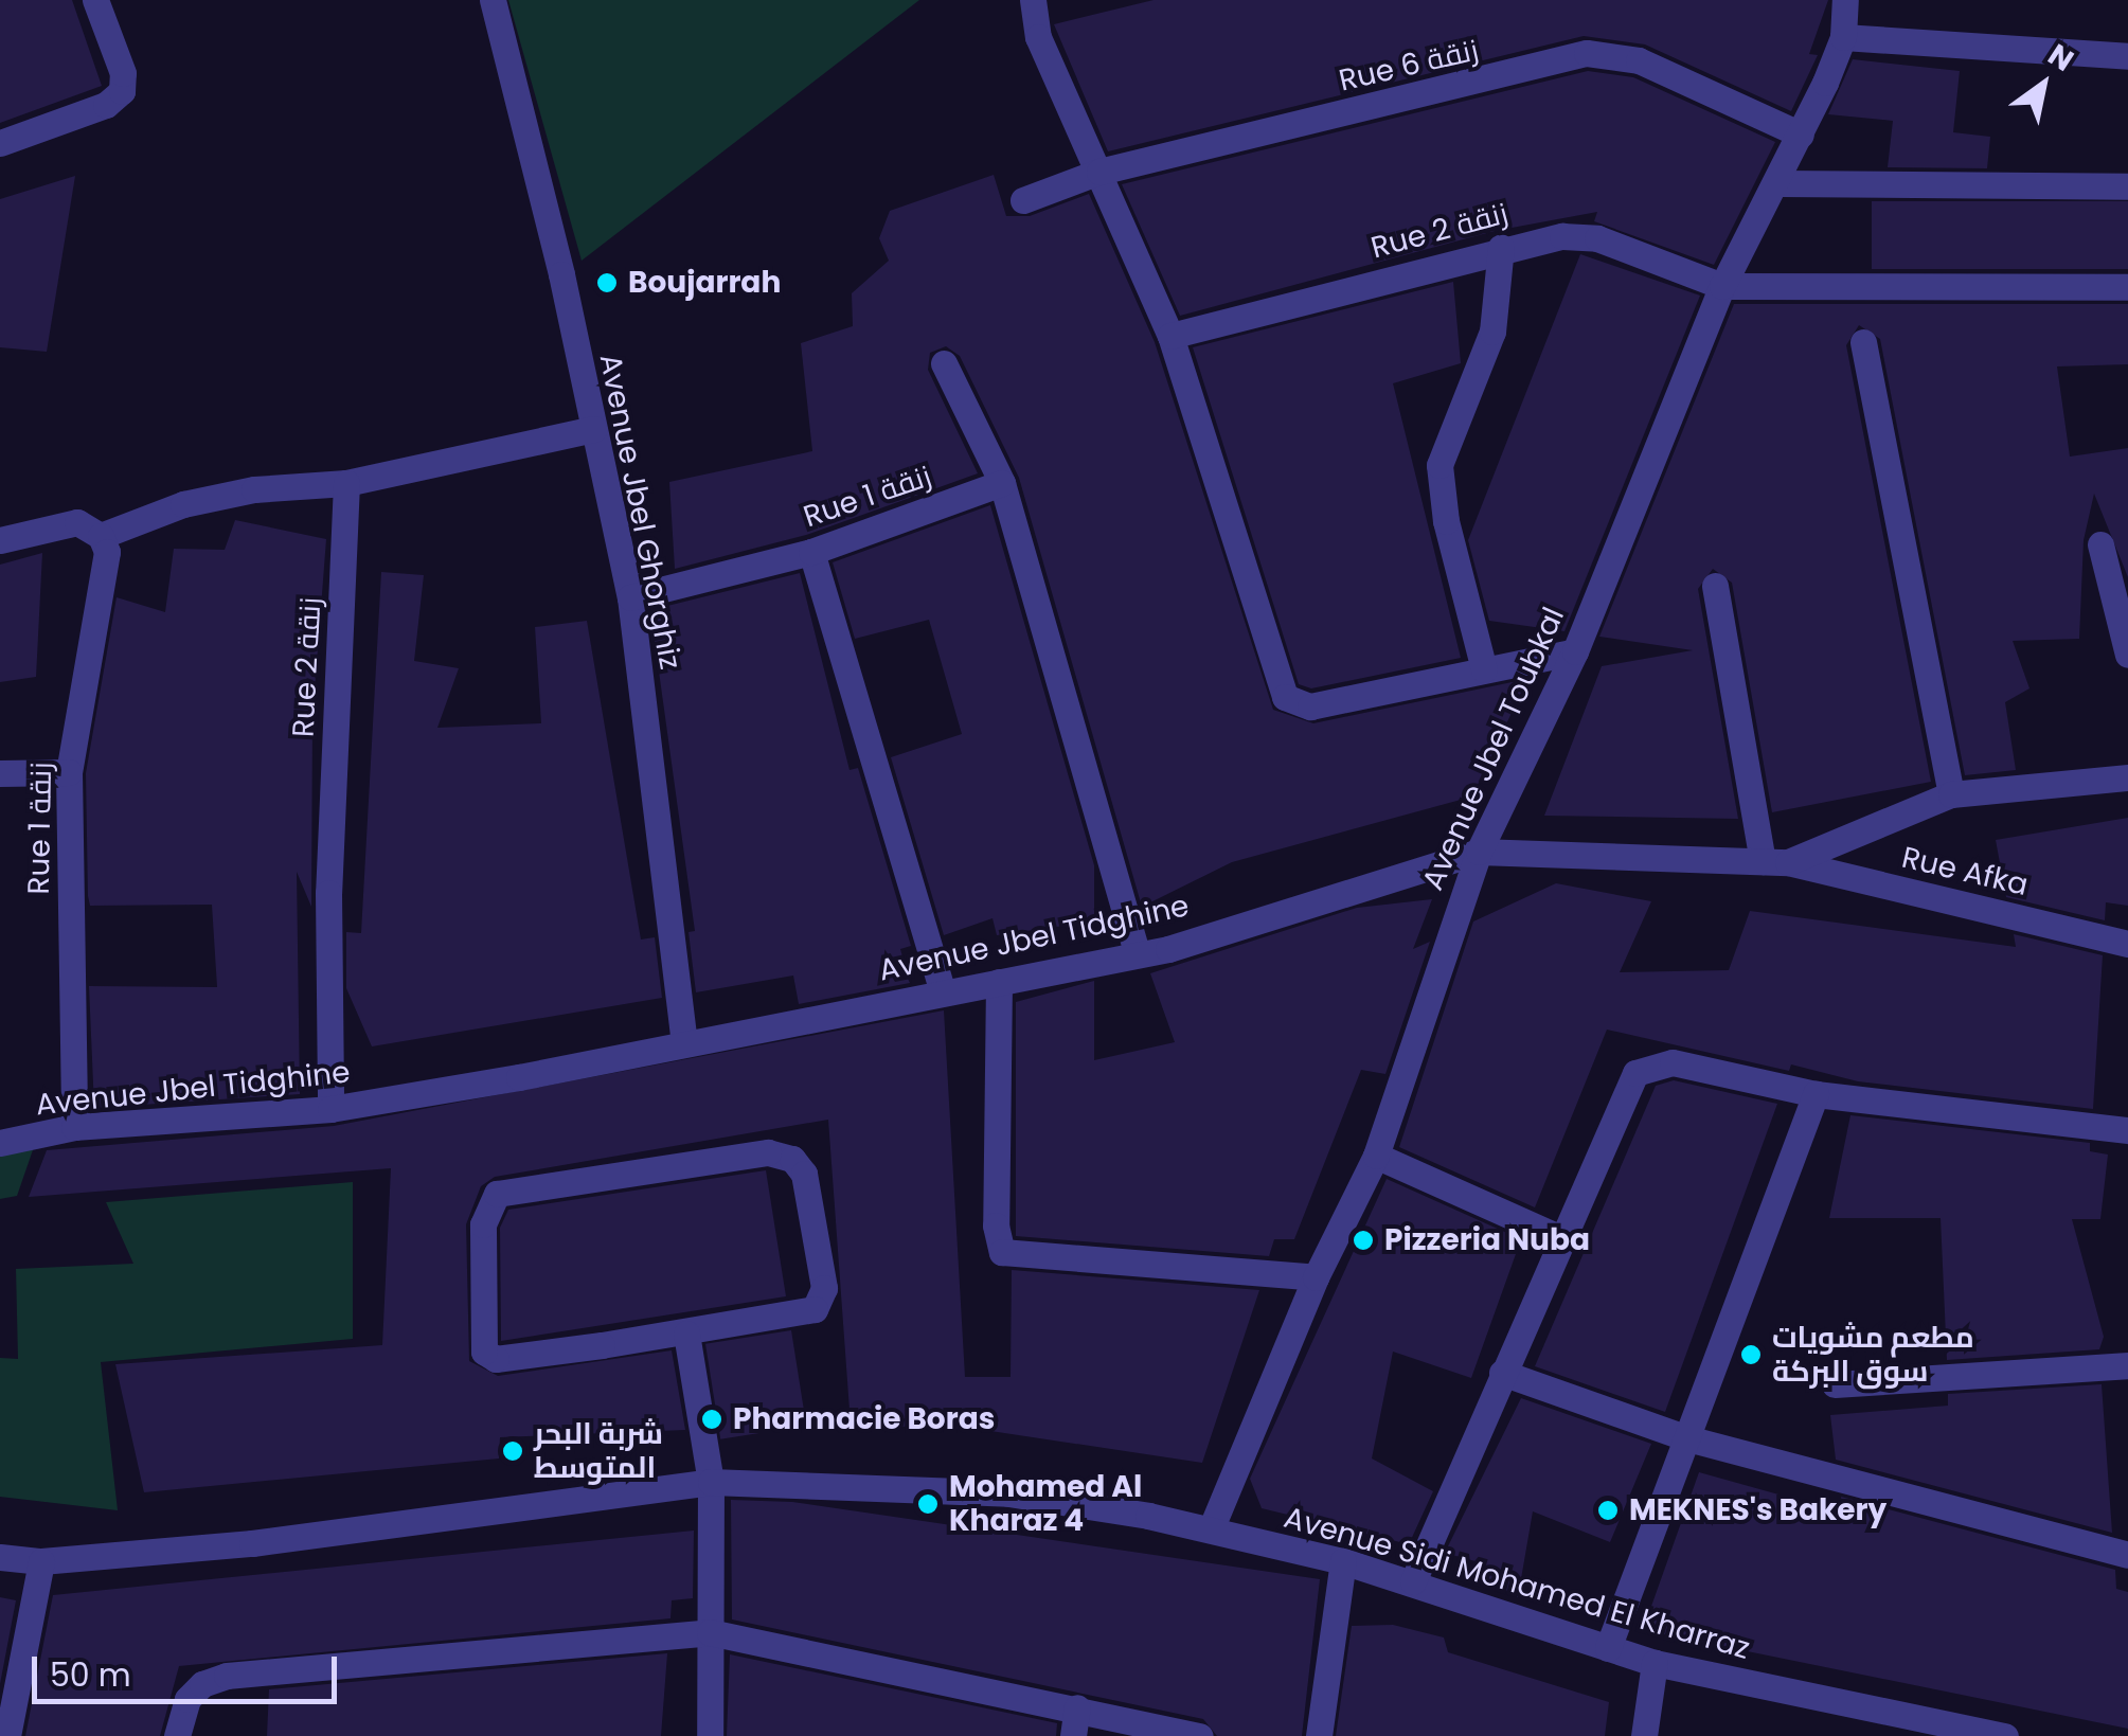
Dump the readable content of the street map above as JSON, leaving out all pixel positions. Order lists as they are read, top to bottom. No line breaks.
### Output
{"streets":{"street":["Rue 6 زنقة","Rue 2 زنقة","Rue 1 زنقة","Avenue Jbel Ghorghiz","Avenue Jbel Toubkal","Rue Afka","Avenue Jbel Tidghine","Avenue Sidi Mohamed El Kharraz"]},"crossings":[["Rue 6 زنقة","Avenue Jbel Toubkal"],["Rue 2 زنقة","Avenue Jbel Toubkal"],["Rue 2 زنقة","Avenue Jbel Tidghine"],["Rue 1 زنقة","Avenue Jbel Ghorghiz"],["Rue 1 زنقة","Avenue Jbel Tidghine"],["Avenue Jbel Ghorghiz","Avenue Jbel Tidghine"],["Avenue Jbel Toubkal","Avenue Jbel Tidghine"],["Avenue Jbel Toubkal","Avenue Sidi Mohamed El Kharraz"],["Rue Afka","Avenue Jbel Tidghine"]],"places":["Boujarrah","Pizzeria Nuba","مطعم مشويات سوق البركة","Pharmacie Boras","شربة البحر المتوسط","Mohamed Al Kharaz 4","MEKNES's Bakery"],"scale_bar":"50 m","north":"top right"}
